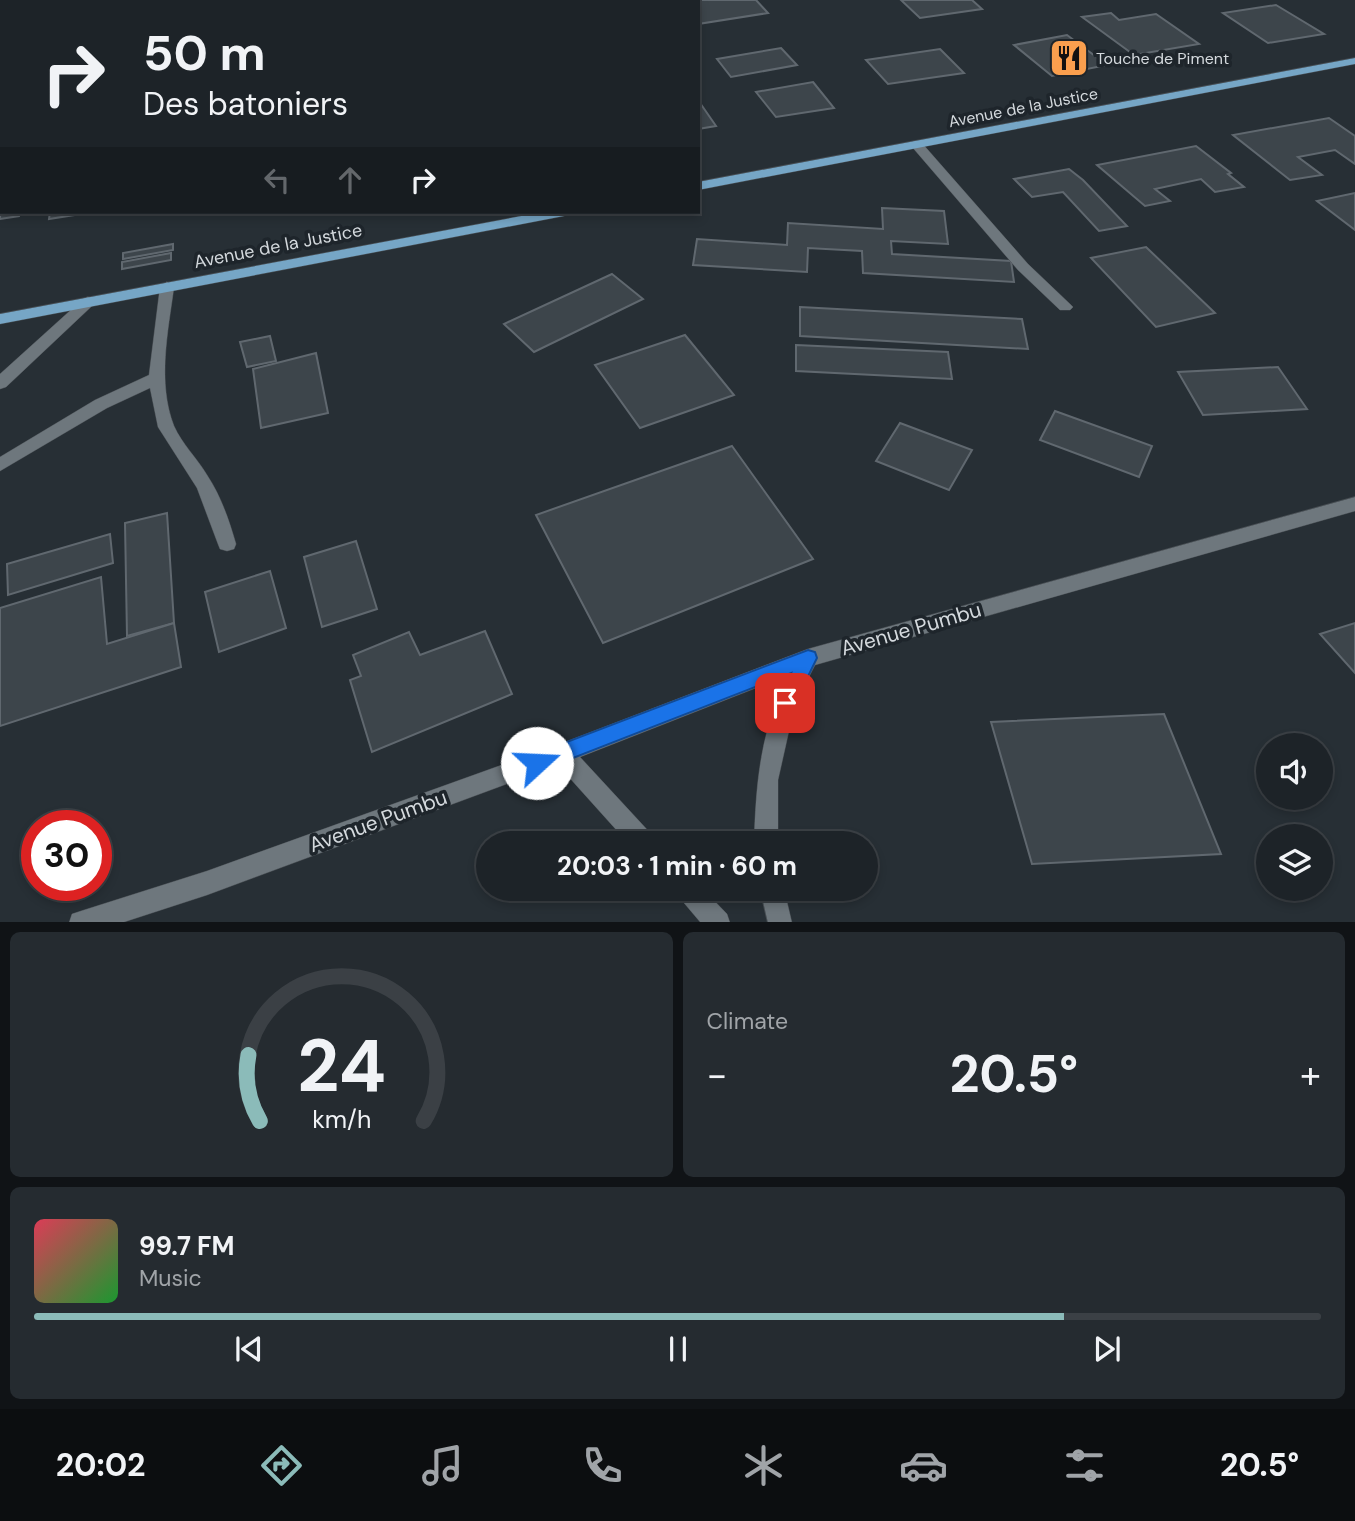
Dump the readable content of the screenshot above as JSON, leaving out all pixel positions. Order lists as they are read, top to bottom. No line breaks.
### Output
{"streets":{"main road":["Avenue de la Justice"],"street":["Avenue Pumbu"]},"places":{"restaurant":["Touche de Piment"]},"page":{"turn":["50 m","Des batoniers"],"limit":"30","trip":"20:03 · 1 min · 60 m","tile":"Climate","heat":["−","20.5°","+"],"song":["99.7 FM","Music"],"tabs":["20:02","20.5°"],"gauge":["24","km/h"]}}
